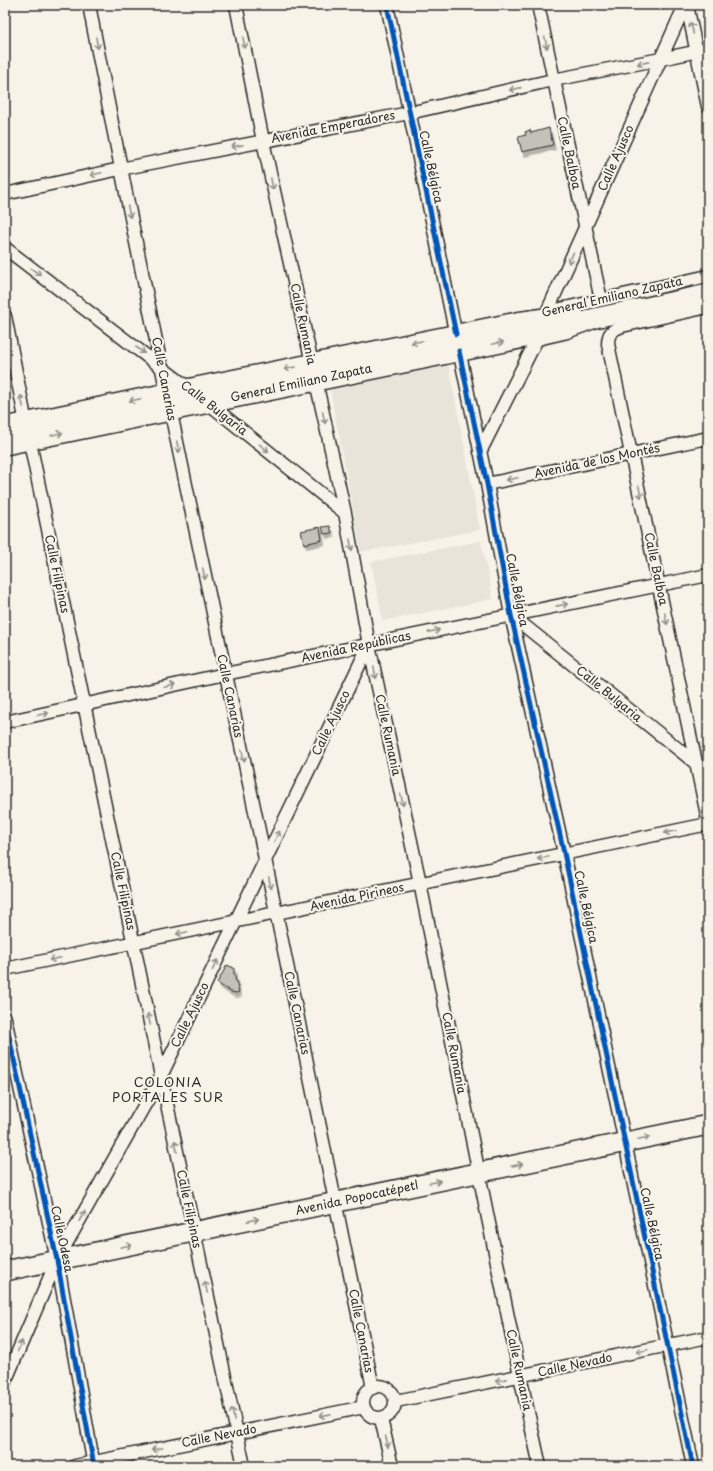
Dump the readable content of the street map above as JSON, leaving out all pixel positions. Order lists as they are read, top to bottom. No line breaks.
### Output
{"streets":{"main road":["General Emiliano Zapata","Avenida Popocatépetl"],"street":["Avenida Emperadores","Calle Balboa","Calle Ajusco","Calle Bélgica","Calle Rumania","Calle Canarias","Calle Bulgaria","Avenida de los Montés","Calle Filipinas","Avenida Repúblicas","Avenida Pirineos","Calle Odesa","Calle Nevado"]},"crossings":[["Avenida Emperadores","Calle Balboa"],["Avenida Emperadores","Calle Ajusco"],["Avenida Emperadores","Calle Bélgica"],["Avenida Emperadores","Calle Rumania"],["Avenida Emperadores","Calle Canarias"],["Calle Balboa","Calle Ajusco"],["Calle Balboa","General Emiliano Zapata"],["Calle Balboa","Calle Bulgaria"],["Calle Balboa","Avenida de los Montés"],["Calle Balboa","Avenida Repúblicas"],["Calle Ajusco","General Emiliano Zapata"],["Calle Ajusco","Calle Rumania"],["Calle Ajusco","Calle Canarias"],["Calle Ajusco","Calle Filipinas"],["Calle Ajusco","Avenida Repúblicas"],["Calle Ajusco","Avenida Pirineos"],["Calle Ajusco","Avenida Popocatépetl"],["Calle Ajusco","Calle Odesa"],["Calle Bélgica","General Emiliano Zapata"],["Calle Bélgica","Calle Bulgaria"],["Calle Bélgica","Avenida de los Montés"],["Calle Bélgica","Avenida Repúblicas"],["Calle Bélgica","Avenida Pirineos"],["Calle Bélgica","Avenida Popocatépetl"],["Calle Bélgica","Calle Nevado"],["General Emiliano Zapata","Calle Rumania"],["General Emiliano Zapata","Calle Canarias"],["General Emiliano Zapata","Calle Bulgaria"],["General Emiliano Zapata","Calle Filipinas"],["Calle Rumania","Calle Bulgaria"],["Calle Rumania","Avenida Repúblicas"],["Calle Rumania","Avenida Pirineos"],["Calle Rumania","Avenida Popocatépetl"],["Calle Rumania","Calle Nevado"],["Calle Canarias","Calle Bulgaria"],["Calle Canarias","Avenida Repúblicas"],["Calle Canarias","Avenida Pirineos"],["Calle Canarias","Avenida Popocatépetl"],["Calle Canarias","Calle Nevado"],["Calle Bulgaria","Avenida Repúblicas"],["Calle Filipinas","Avenida Repúblicas"],["Calle Filipinas","Avenida Pirineos"],["Calle Filipinas","Avenida Popocatépetl"],["Calle Filipinas","Calle Nevado"],["Avenida Popocatépetl","Calle Odesa"],["Calle Odesa","Calle Nevado"]],"one_way":["Avenida Emperadores","Calle Balboa","Calle Rumania","Calle Canarias","Calle Bulgaria","Avenida de los Montés","Calle Filipinas","Avenida Repúblicas","Avenida Pirineos","Avenida Popocatépetl","Calle Nevado"],"districts":["COLONIA PORTALES SUR"]}
